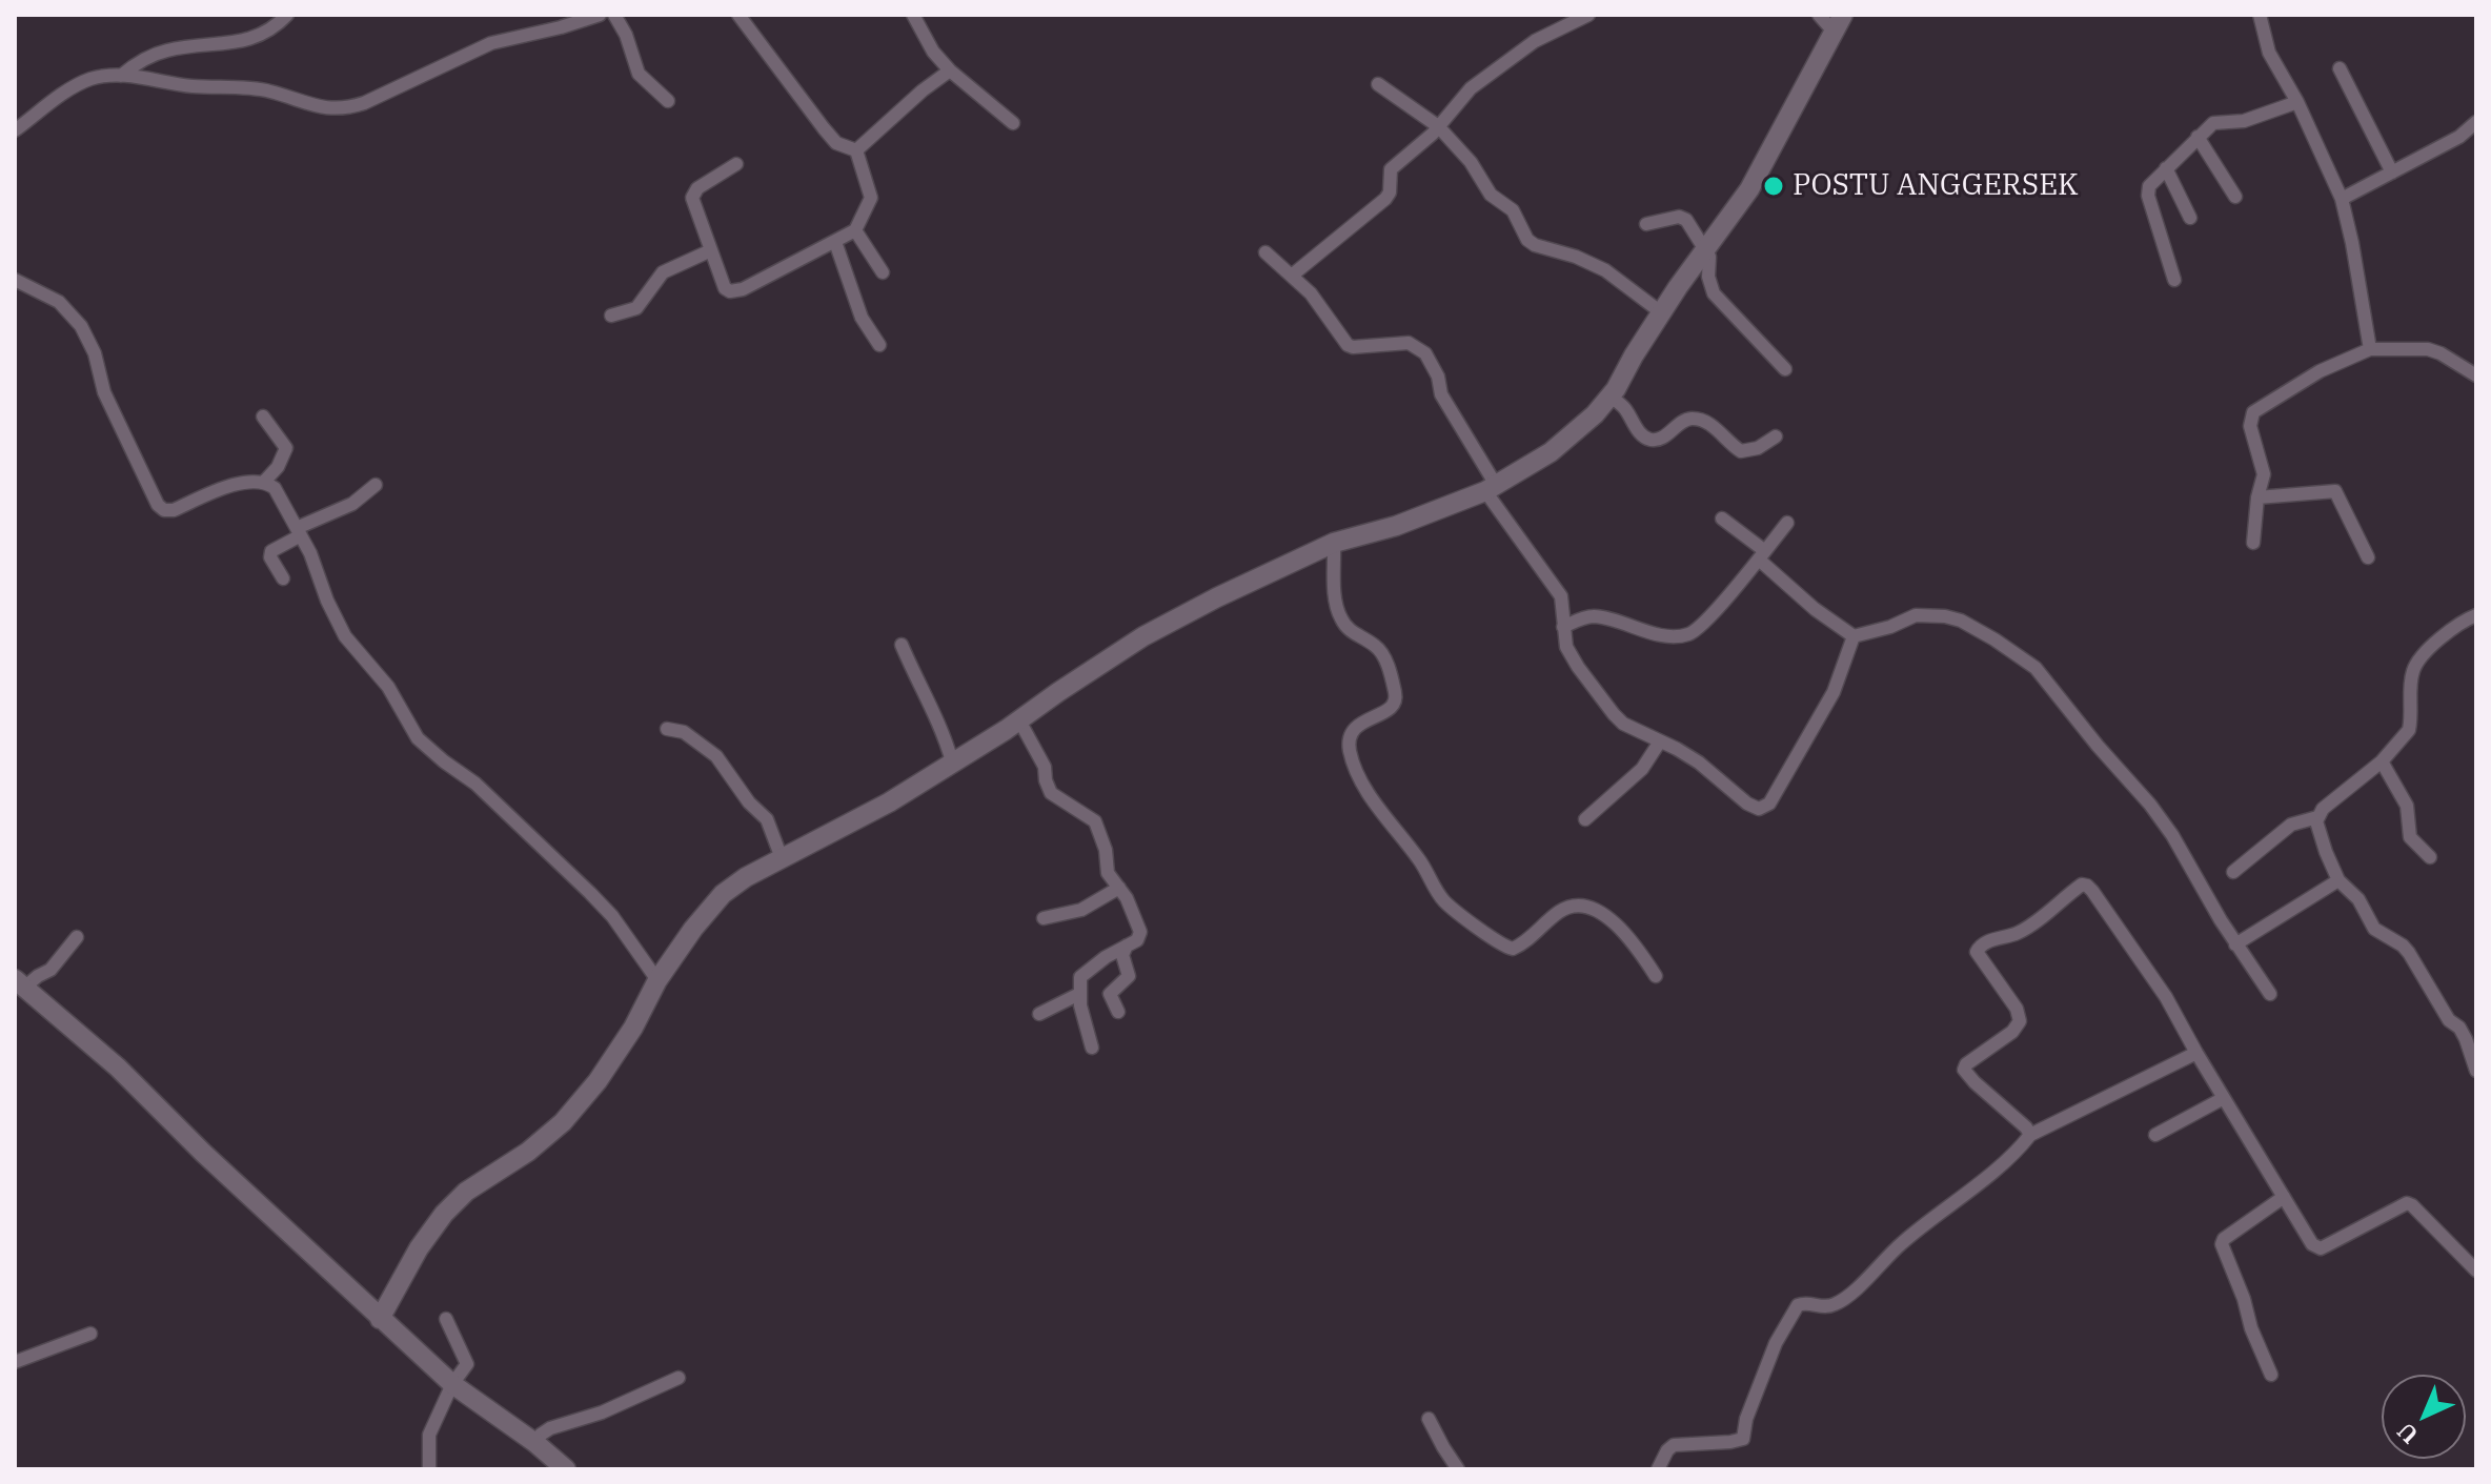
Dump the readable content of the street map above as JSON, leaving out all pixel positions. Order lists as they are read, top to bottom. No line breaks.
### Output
{"places":["POSTU ANGGERSEK"],"north":"bottom left"}
